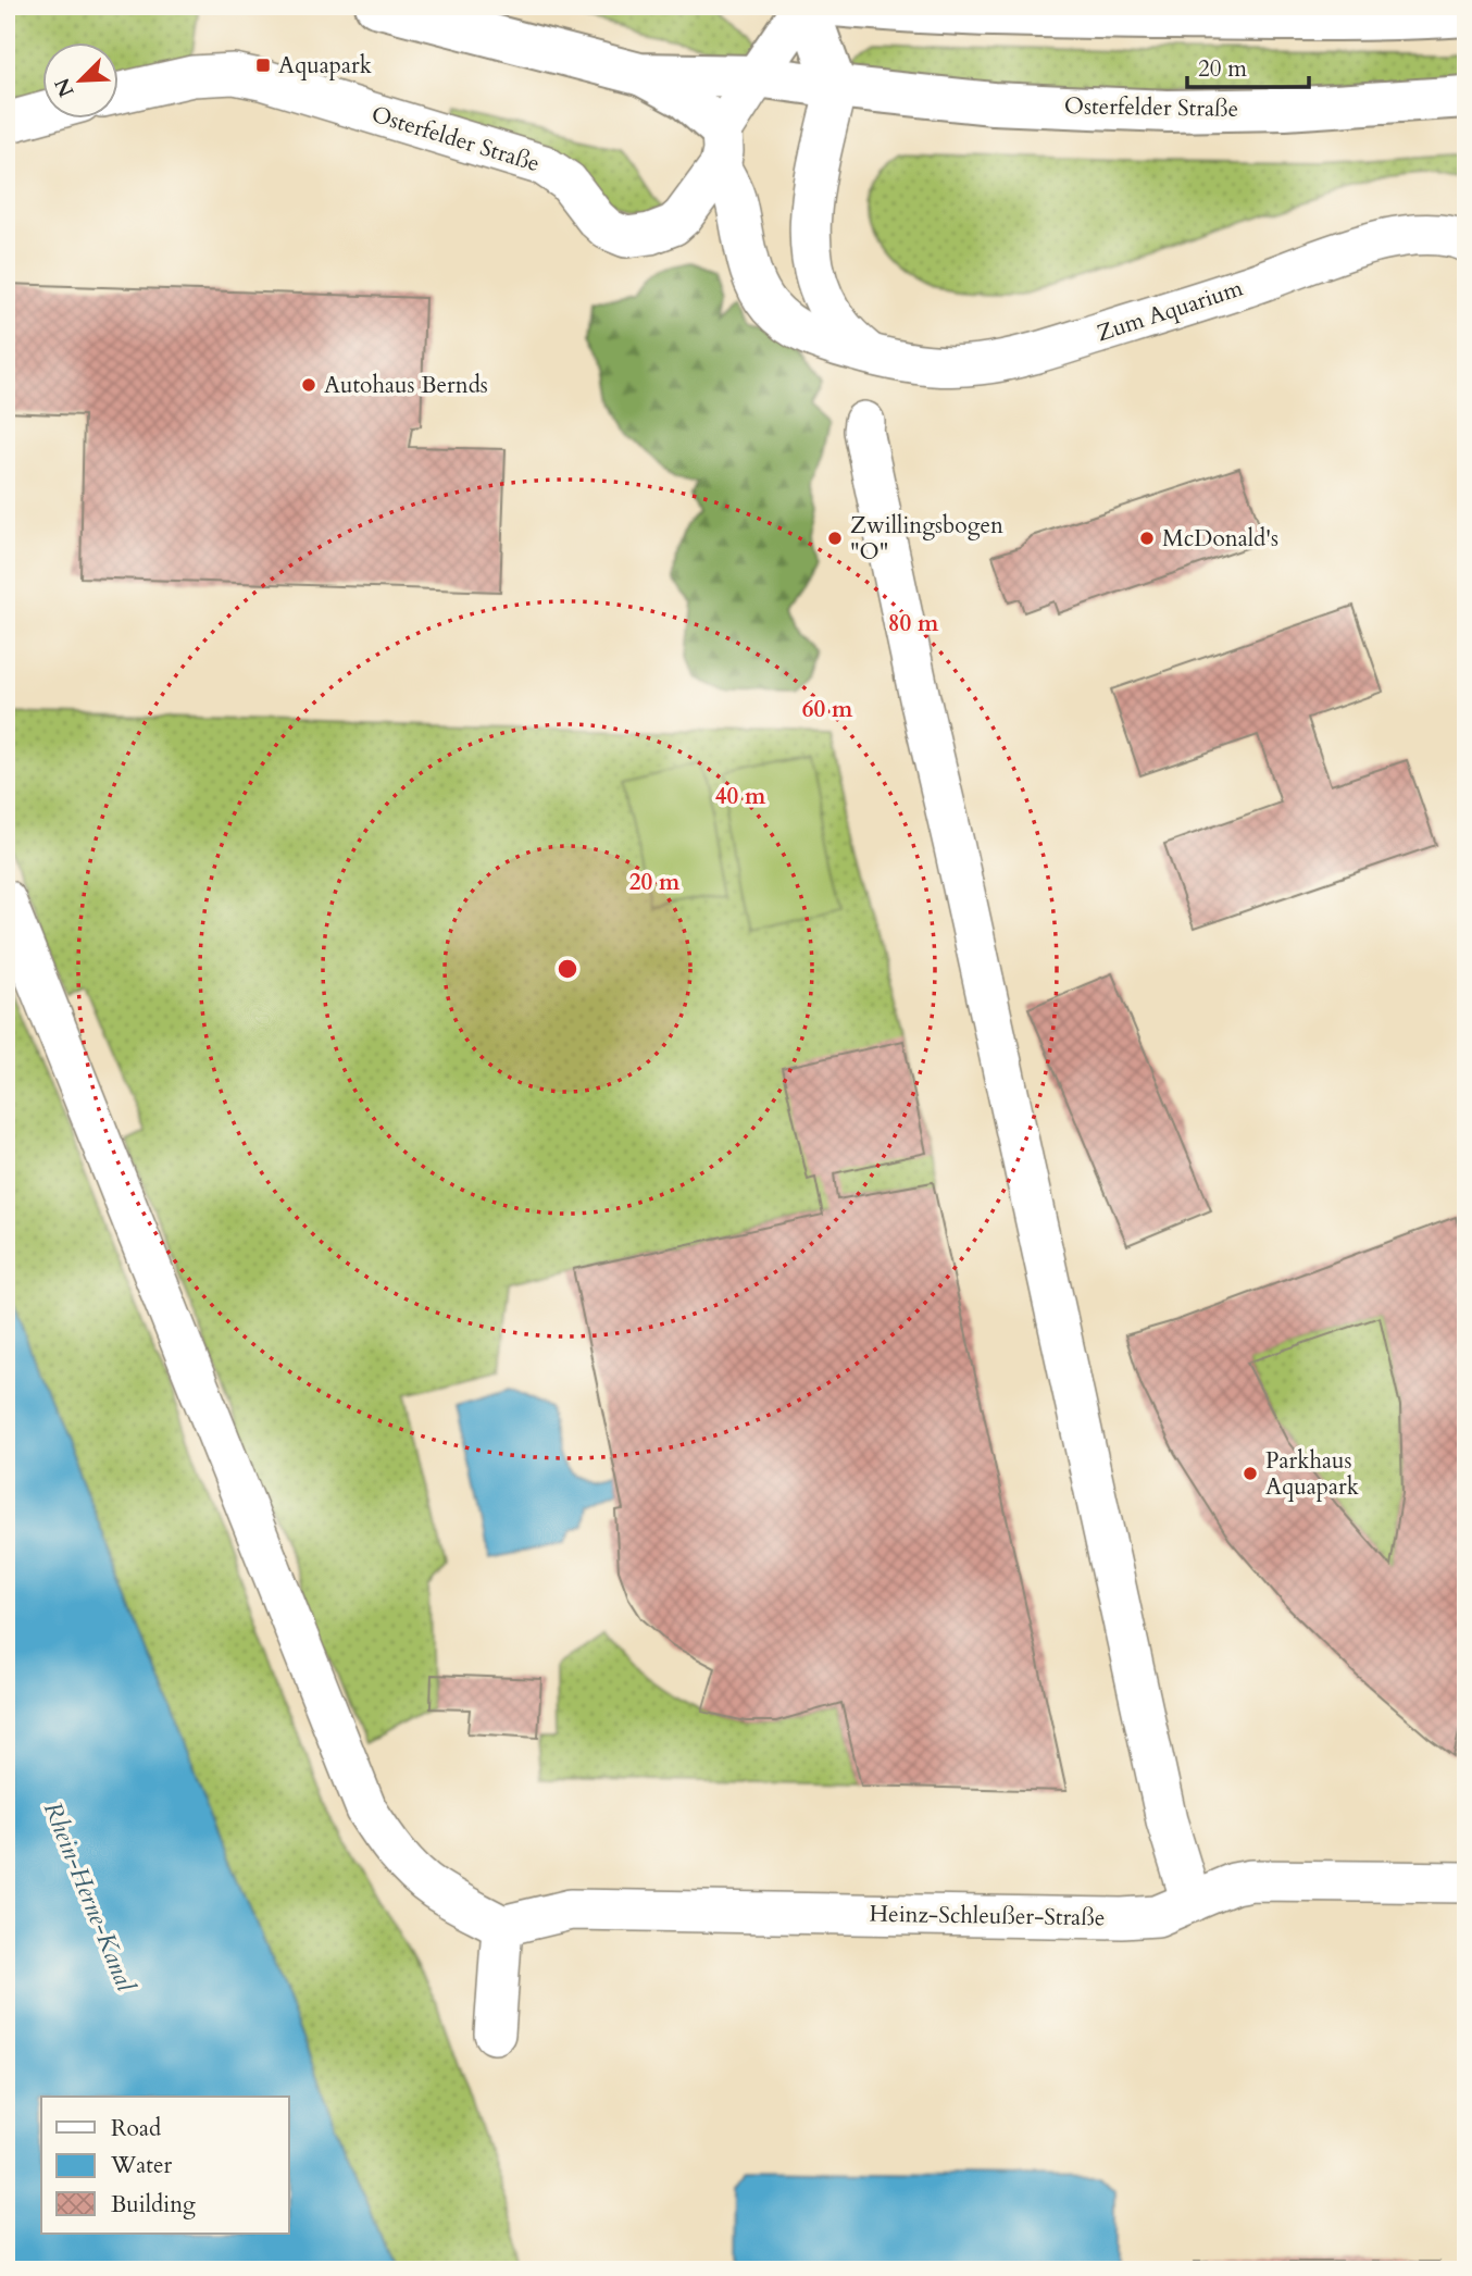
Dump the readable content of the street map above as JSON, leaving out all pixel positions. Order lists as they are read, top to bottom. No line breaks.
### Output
{"streets":{"main road":["Osterfelder Straße"],"street":["Zum Aquarium","Heinz-Schleußer-Straße"]},"crossings":[["Osterfelder Straße","Zum Aquarium"]],"water":["Rhein-Herne-Kanal"],"places":{"transit":["Aquapark"],"other":["Autohaus Bernds","Zwillingsbogen \"O\"","McDonald's","Parkhaus Aquapark"]},"legend":["Road","Water","Building"],"scale_bar":"20 m","north":"bottom left","rings":["80 m","60 m","40 m","20 m"]}
